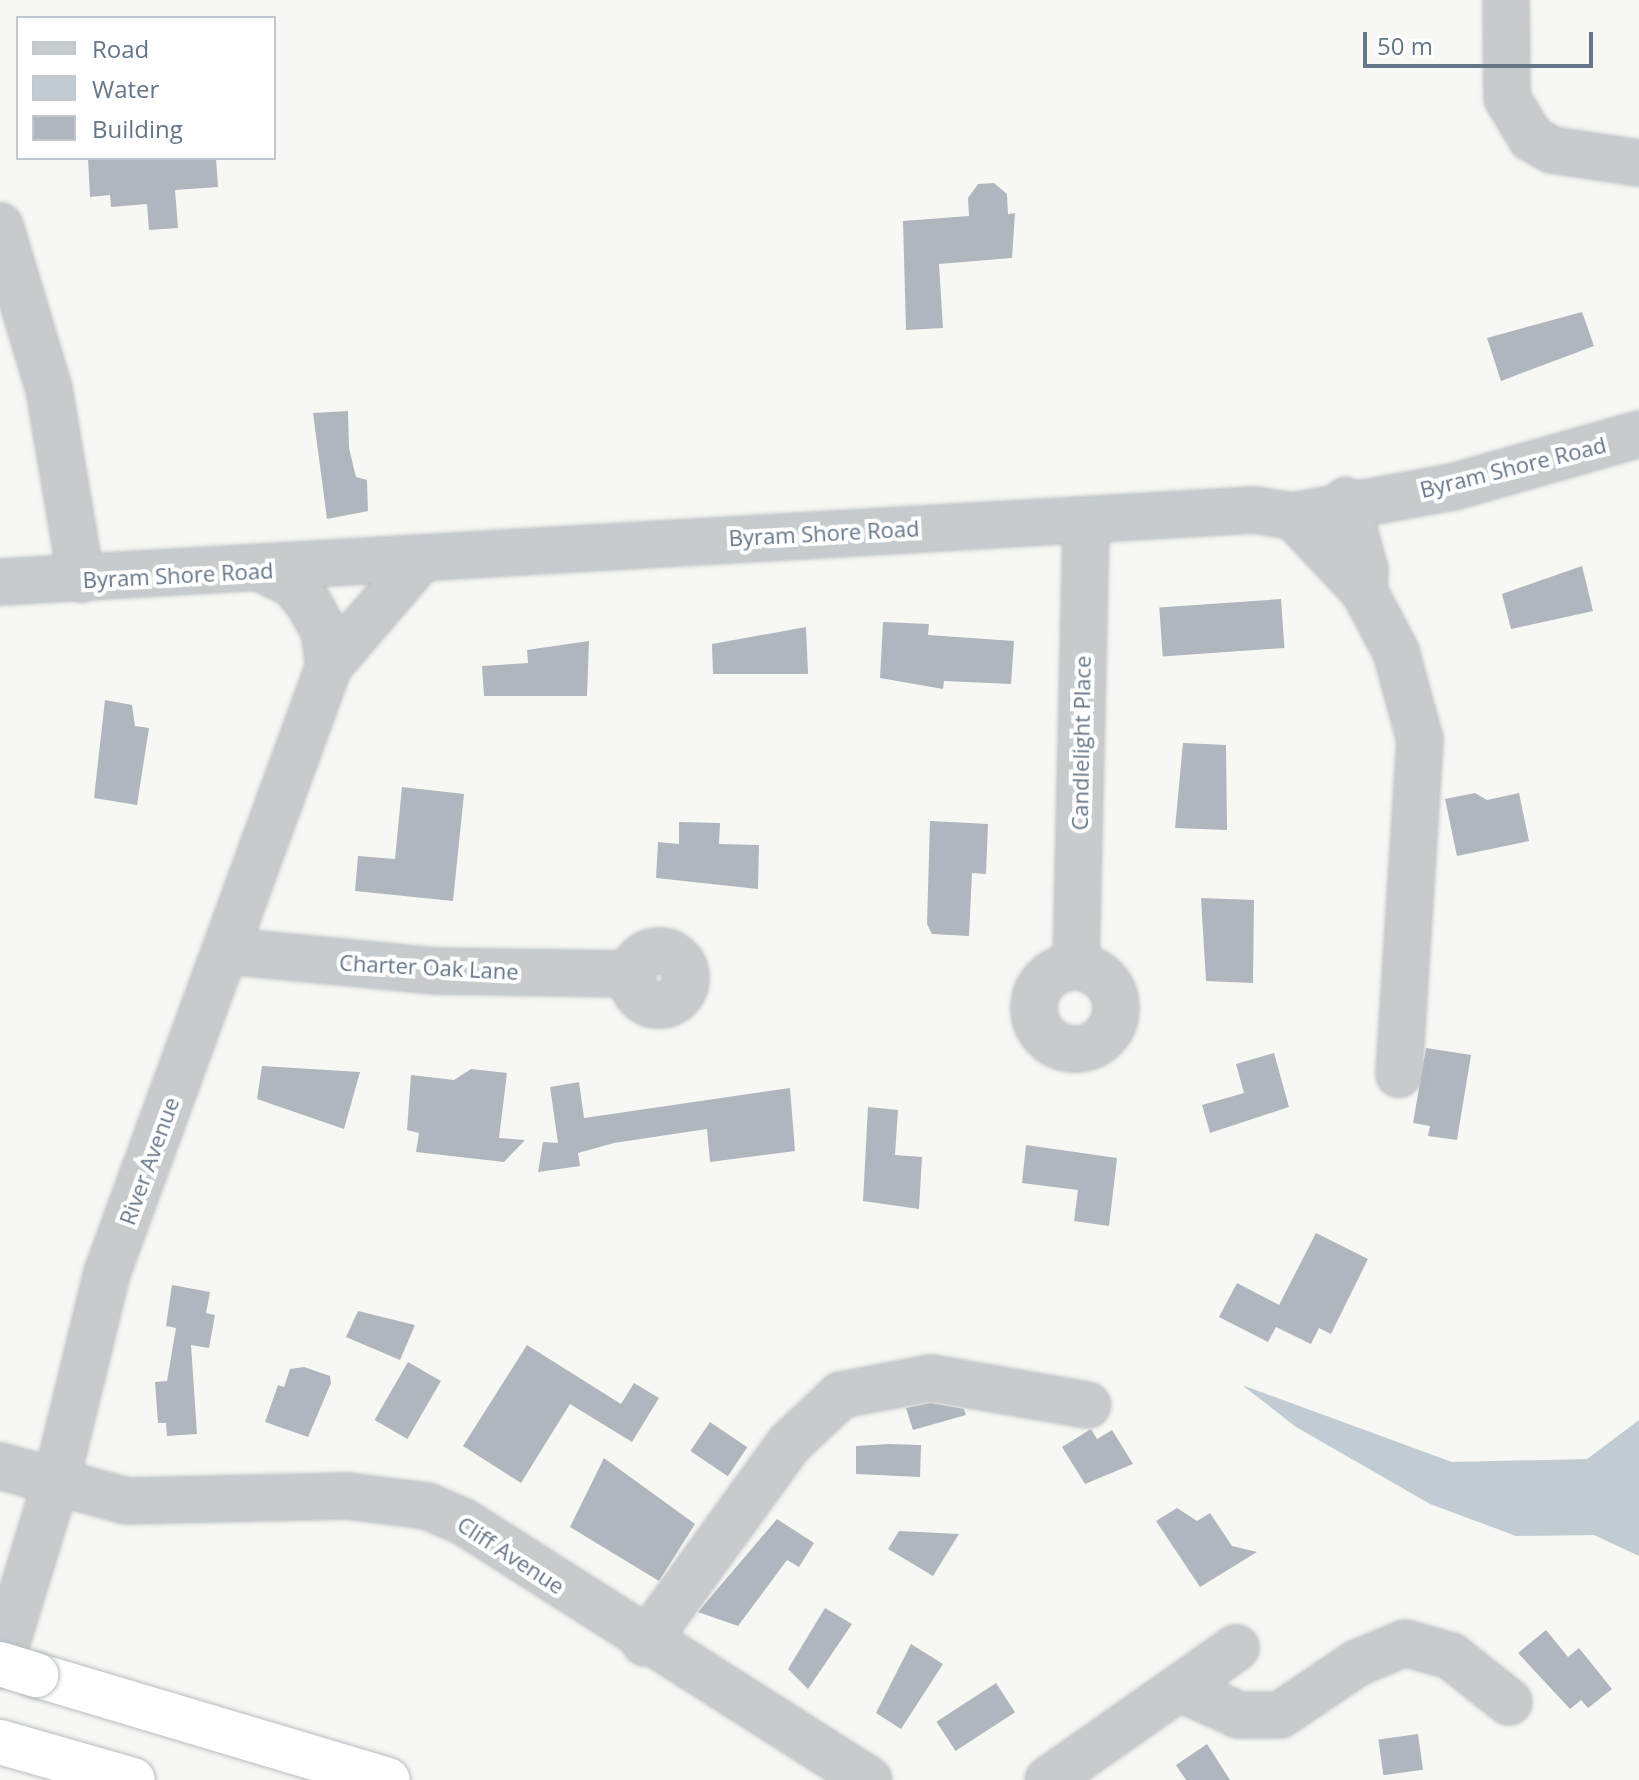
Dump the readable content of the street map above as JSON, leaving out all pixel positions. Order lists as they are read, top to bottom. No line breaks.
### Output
{"streets":{"street":["Byram Shore Road","Candlelight Place","Charter Oak Lane","River Avenue","Cliff Avenue"]},"crossings":[["Byram Shore Road","Candlelight Place"],["Byram Shore Road","River Avenue"],["Charter Oak Lane","River Avenue"],["River Avenue","Cliff Avenue"]],"legend":["Road","Water","Building"],"scale_bar":"50 m"}
